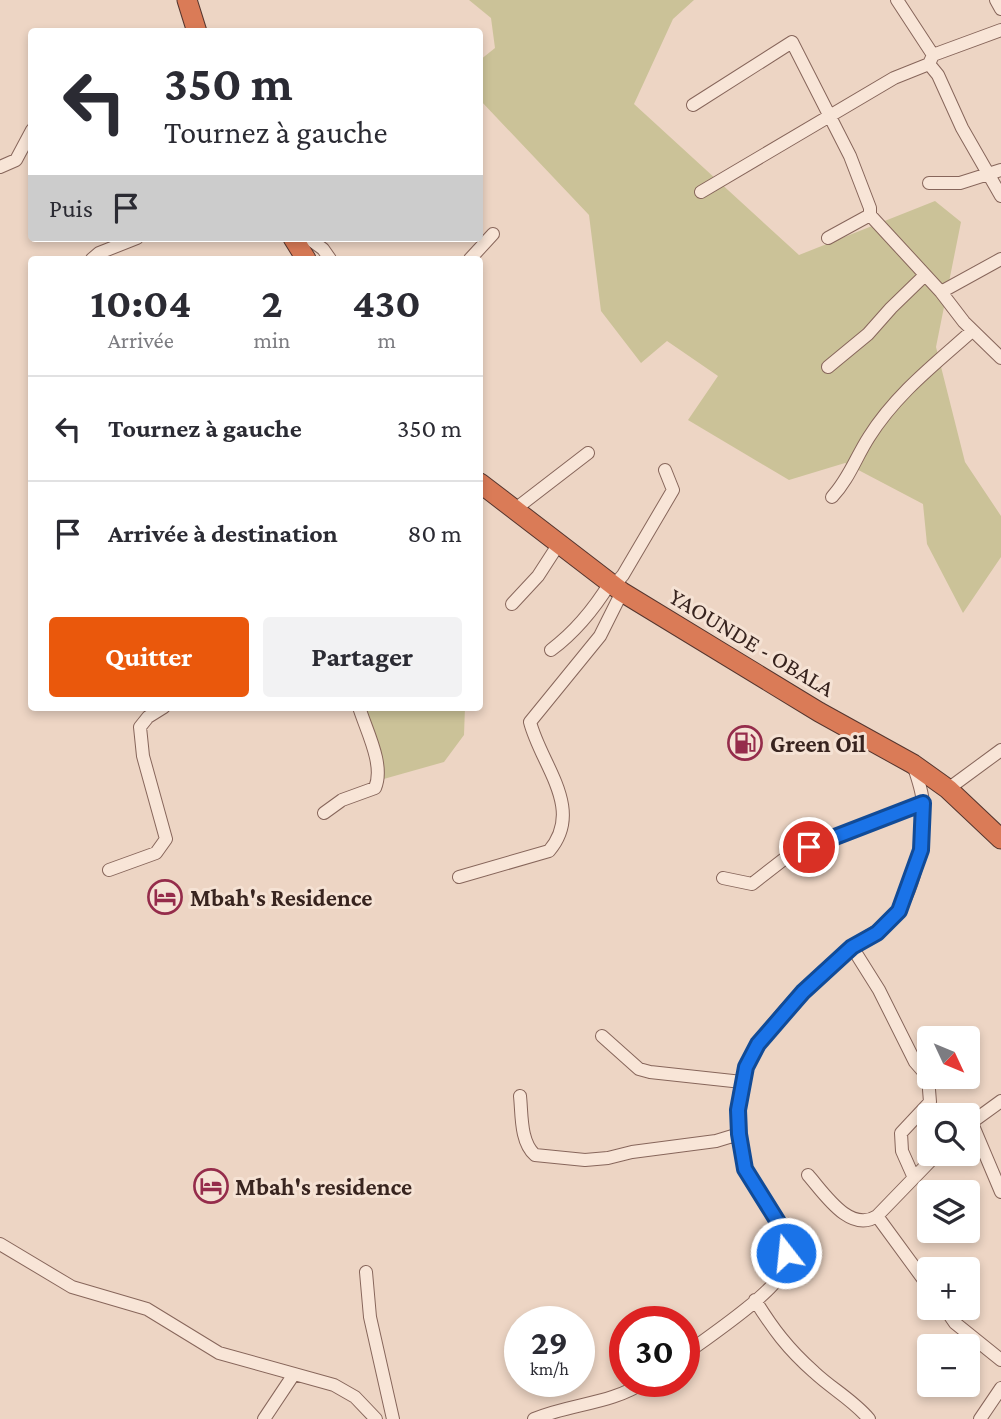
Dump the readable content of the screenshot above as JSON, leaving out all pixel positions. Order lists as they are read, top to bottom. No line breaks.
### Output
{"streets":{"highway":["YAOUNDE - OBALA"]},"places":{"fuel station":["Green Oil"],"hotel":["Mbah's Residence","Mbah's residence"]},"north":"bottom right","page":{"turn":["350 m","Tournez à gauche"],"then":"Puis","eta":["10:04","Arrivée","2","min","430","m"],"list":[{"name":"Tournez à gauche","value":"350 m"},{"name":"Arrivée à destination","value":"80 m"}],"buttons":["Quitter","Partager"],"map_buttons":["+","−"],"speed":"29 km/h","limit":"30"}}
